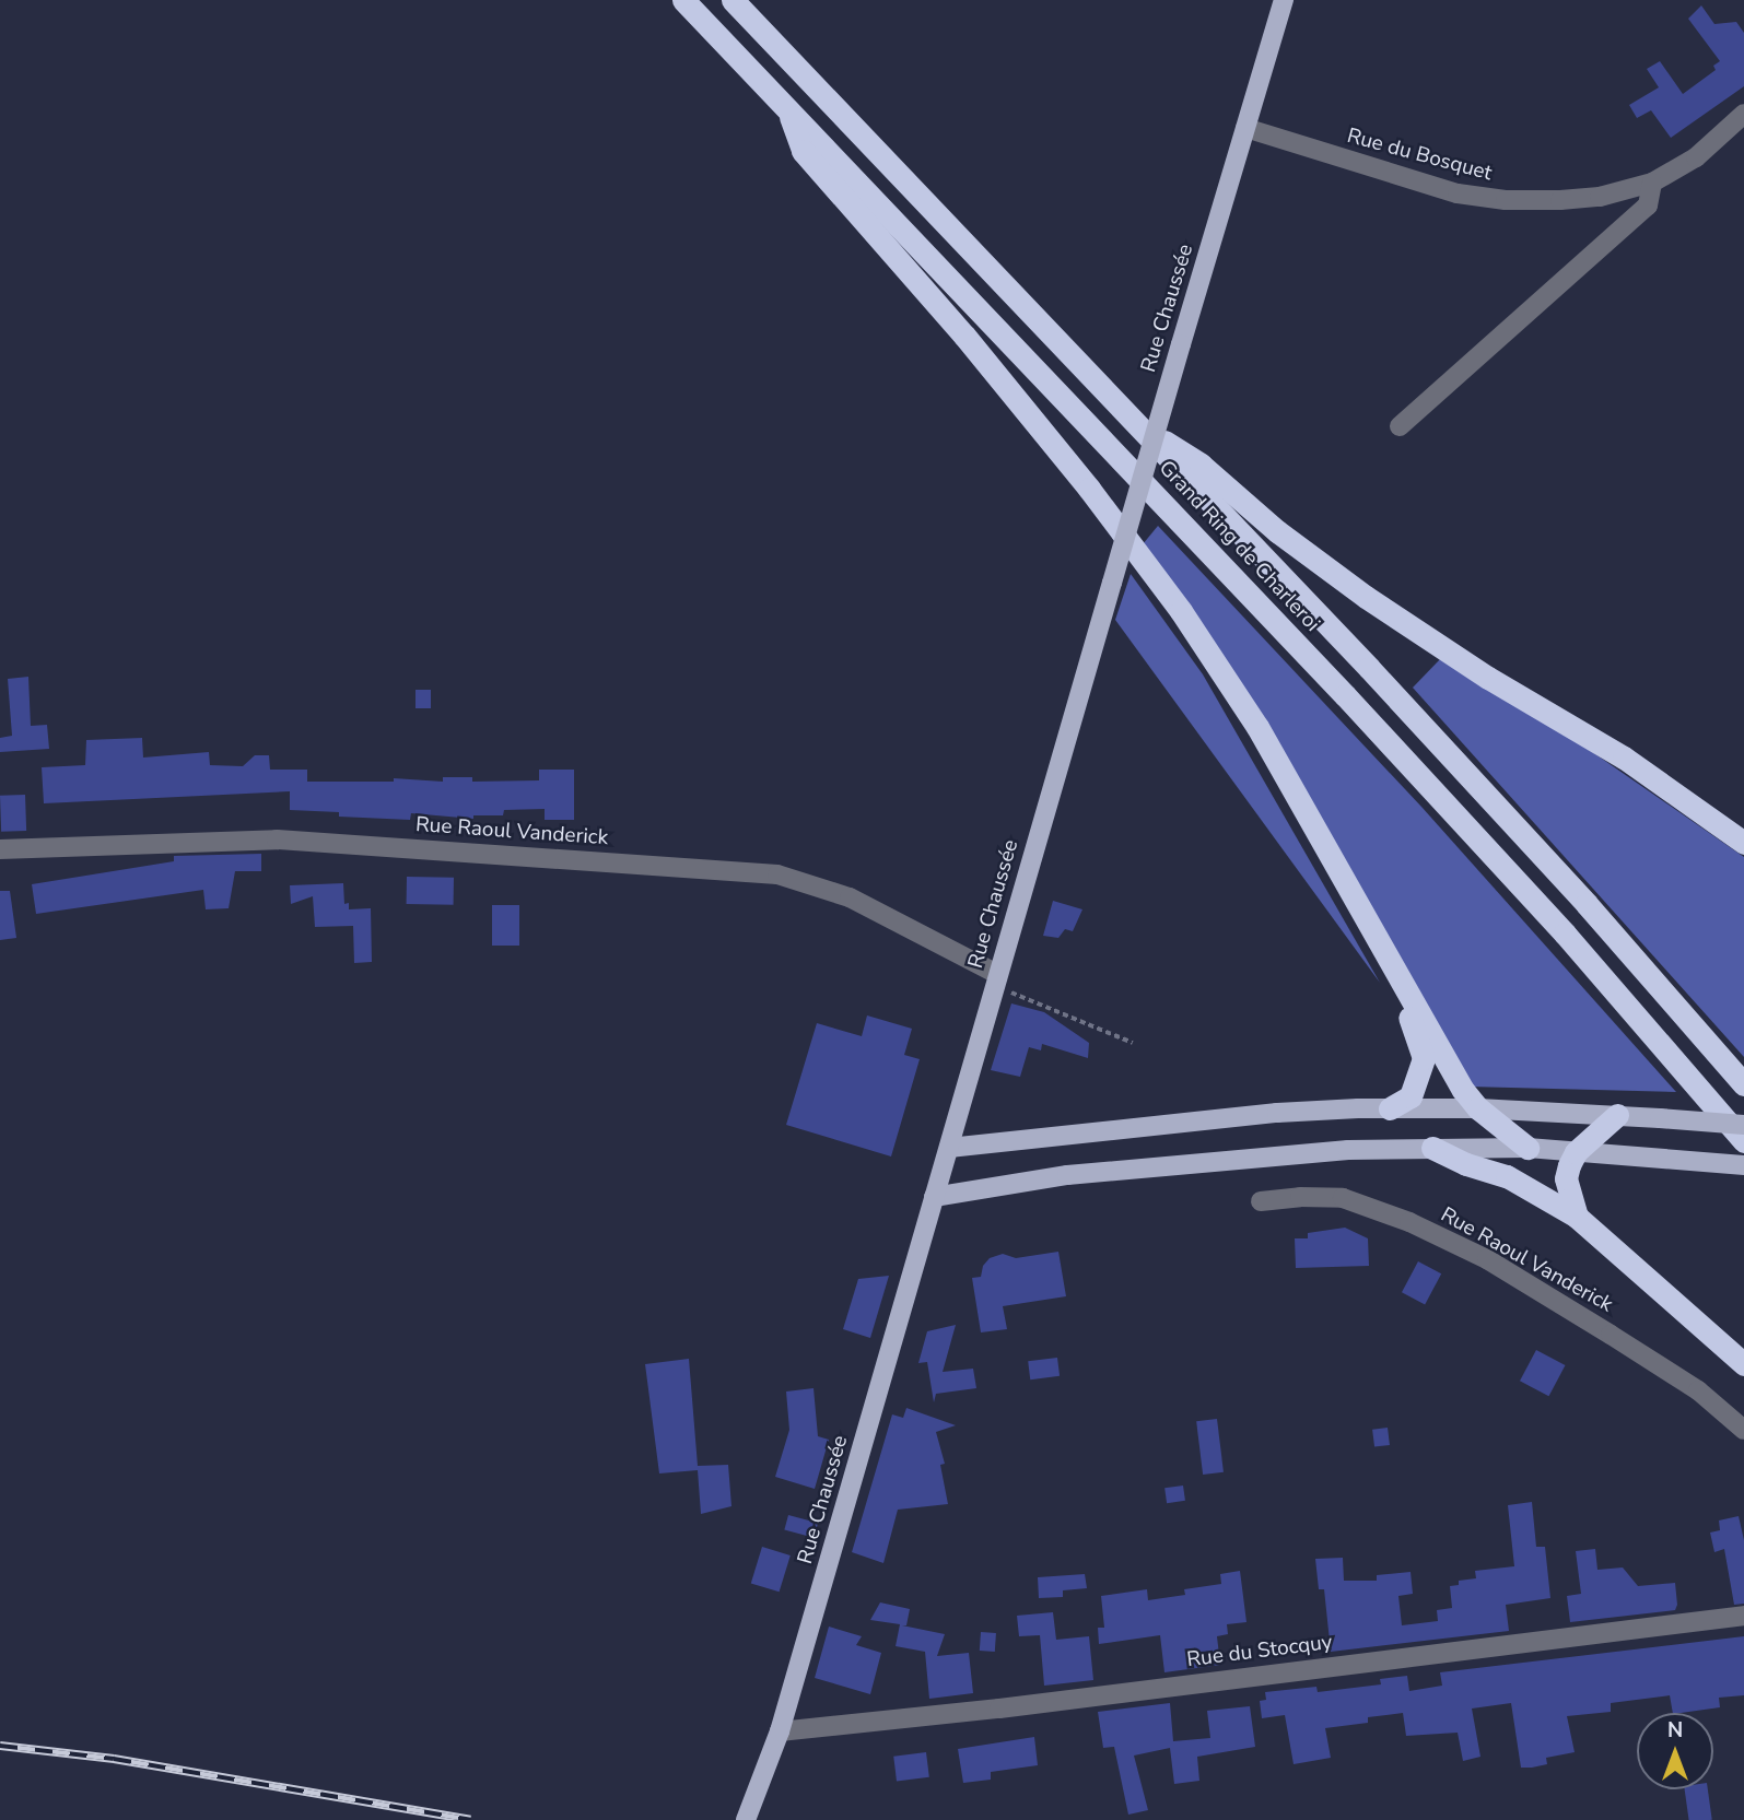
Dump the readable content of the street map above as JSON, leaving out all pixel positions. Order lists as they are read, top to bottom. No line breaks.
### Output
{"streets":{"highway":["Grand Ring de Charleroi"],"main road":["Rue Chaussée"],"street":["Rue du Bosquet","Rue Raoul Vanderick","Rue du Stocquy"]},"crossings":[["Rue du Bosquet","Rue Chaussée"],["Rue Chaussée","Rue Raoul Vanderick"],["Rue Chaussée","Rue du Stocquy"]],"north":"top"}
